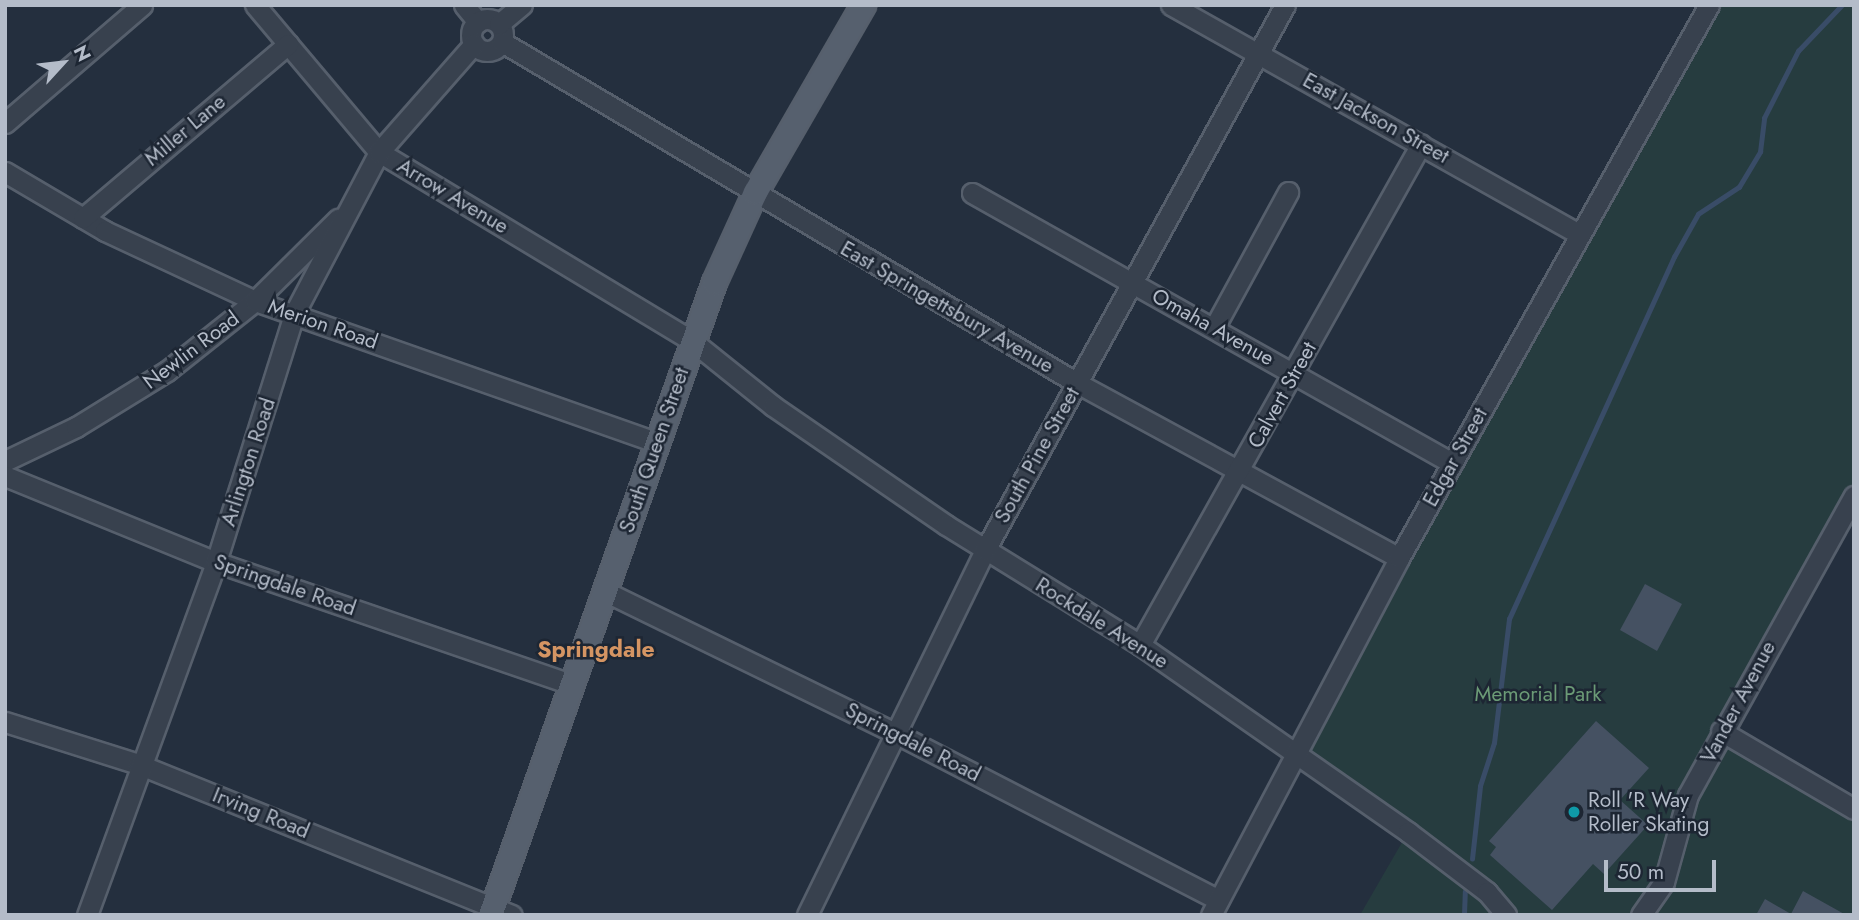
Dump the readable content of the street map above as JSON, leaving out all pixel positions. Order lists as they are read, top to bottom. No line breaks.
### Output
{"streets":{"main road":["South Queen Street"],"street":["East Jackson Street","Miller Lane","Arrow Avenue","East Springettsbury Avenue","Merion Road","Omaha Avenue","Newlin Road","Calvert Street","South Pine Street","Edgar Street","Arlington Road","Springdale Road","Rockdale Avenue","Vander Avenue","Irving Road"]},"crossings":[["East Jackson Street","Calvert Street"],["East Jackson Street","South Pine Street"],["East Jackson Street","Edgar Street"],["Miller Lane","Arrow Avenue"],["Miller Lane","Merion Road"],["Arrow Avenue","South Queen Street"],["Arrow Avenue","Arlington Road"],["Arrow Avenue","Rockdale Avenue"],["East Springettsbury Avenue","Calvert Street"],["East Springettsbury Avenue","South Queen Street"],["East Springettsbury Avenue","South Pine Street"],["East Springettsbury Avenue","Edgar Street"],["East Springettsbury Avenue","Arlington Road"],["Merion Road","Newlin Road"],["Merion Road","South Queen Street"],["Merion Road","Arlington Road"],["Omaha Avenue","Calvert Street"],["Omaha Avenue","South Pine Street"],["Omaha Avenue","Edgar Street"],["Newlin Road","Arlington Road"],["Calvert Street","Rockdale Avenue"],["South Queen Street","Springdale Road"],["South Queen Street","Rockdale Avenue"],["South Queen Street","Irving Road"],["South Pine Street","Springdale Road"],["South Pine Street","Rockdale Avenue"],["Edgar Street","Springdale Road"],["Edgar Street","Rockdale Avenue"],["Arlington Road","Springdale Road"],["Arlington Road","Irving Road"]],"districts":["Springdale"],"parks":["Memorial Park"],"places":["Roll 'R Way Roller Skating"],"scale_bar":"50 m","north":"top right"}
